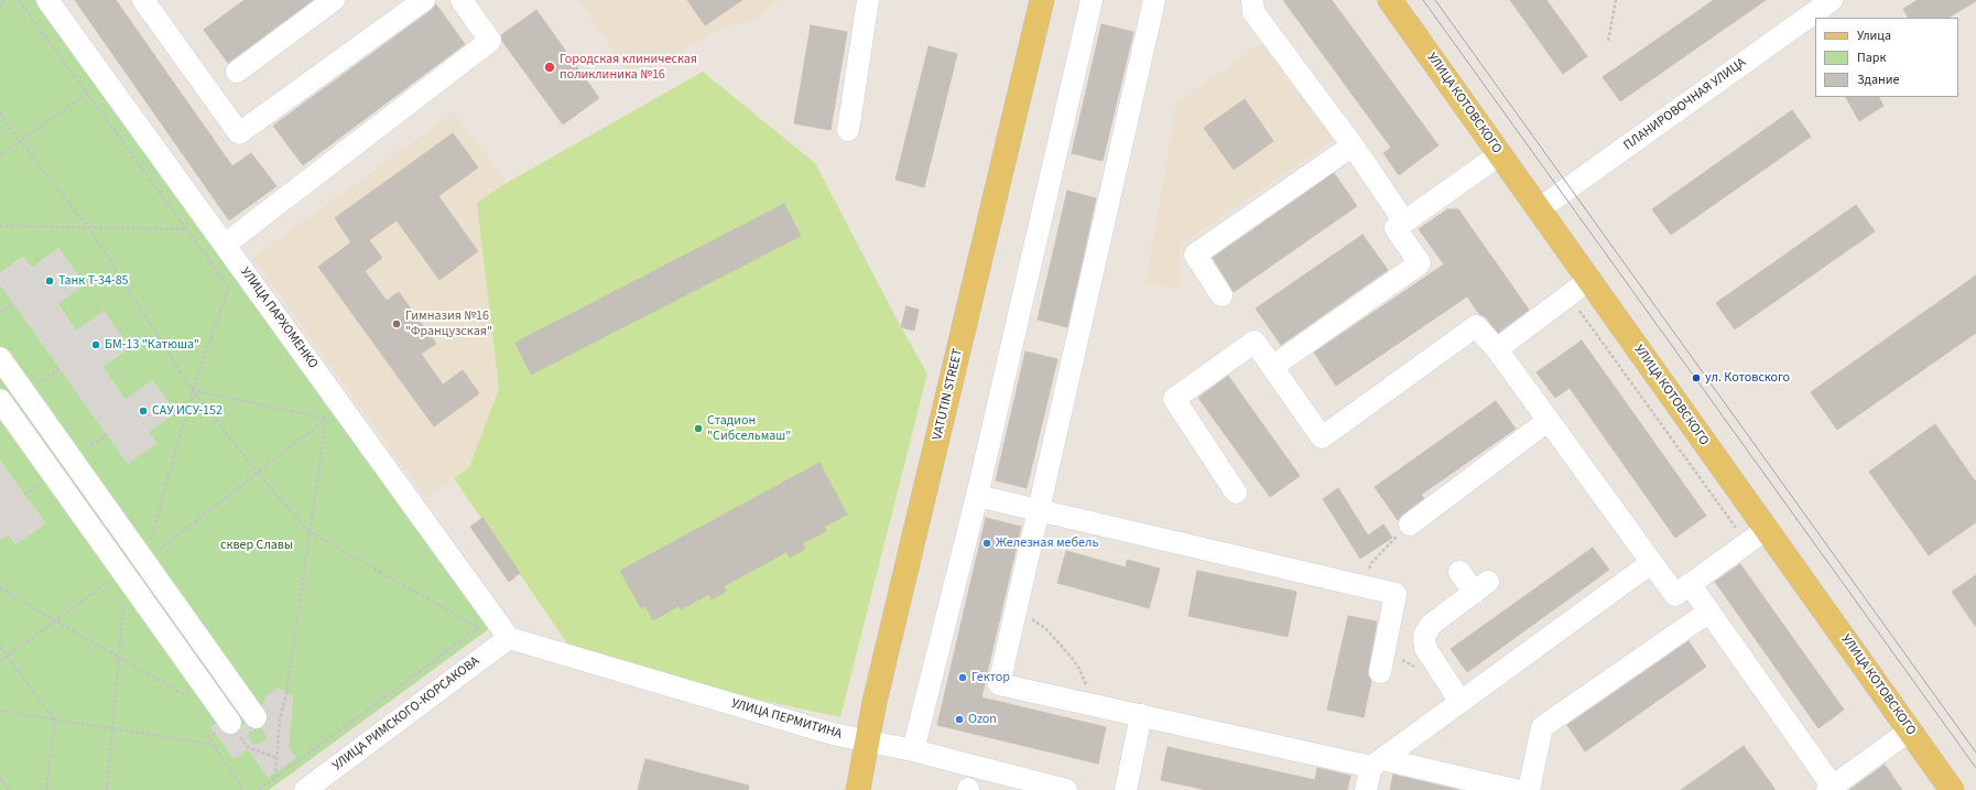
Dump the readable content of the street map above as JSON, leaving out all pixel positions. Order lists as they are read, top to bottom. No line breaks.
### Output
{"streets":{"main road":["УЛИЦА КОТОВСКОГО","VATUTIN STREET"],"street":["ПЛАНИРОВОЧНАЯ УЛИЦА","УЛИЦА ПАРХОМЕНКО","УЛИЦА РИМСКОГО-КОРСАКОВА","УЛИЦА ПЕРМИТИНА"]},"crossings":[["УЛИЦА КОТОВСКОГО","ПЛАНИРОВОЧНАЯ УЛИЦА"],["УЛИЦА ПАРХОМЕНКО","УЛИЦА РИМСКОГО-КОРСАКОВА"],["УЛИЦА ПАРХОМЕНКО","УЛИЦА ПЕРМИТИНА"],["VATUTIN STREET","УЛИЦА ПЕРМИТИНА"],["УЛИЦА РИМСКОГО-КОРСАКОВА","УЛИЦА ПЕРМИТИНА"]],"parks":["сквер Славы"],"places":["Городская клиническая поликлиника №16","Танк Т-34-85","Гимназия №16 \"Французская\"","БМ-13 \"Катюша\"","ул. Котовского","САУ ИСУ-152","Стадион \"Сибсельмаш\"","Железная мебель","Гектор","Ozon"],"legend":["Улица","Парк","Здание"]}
